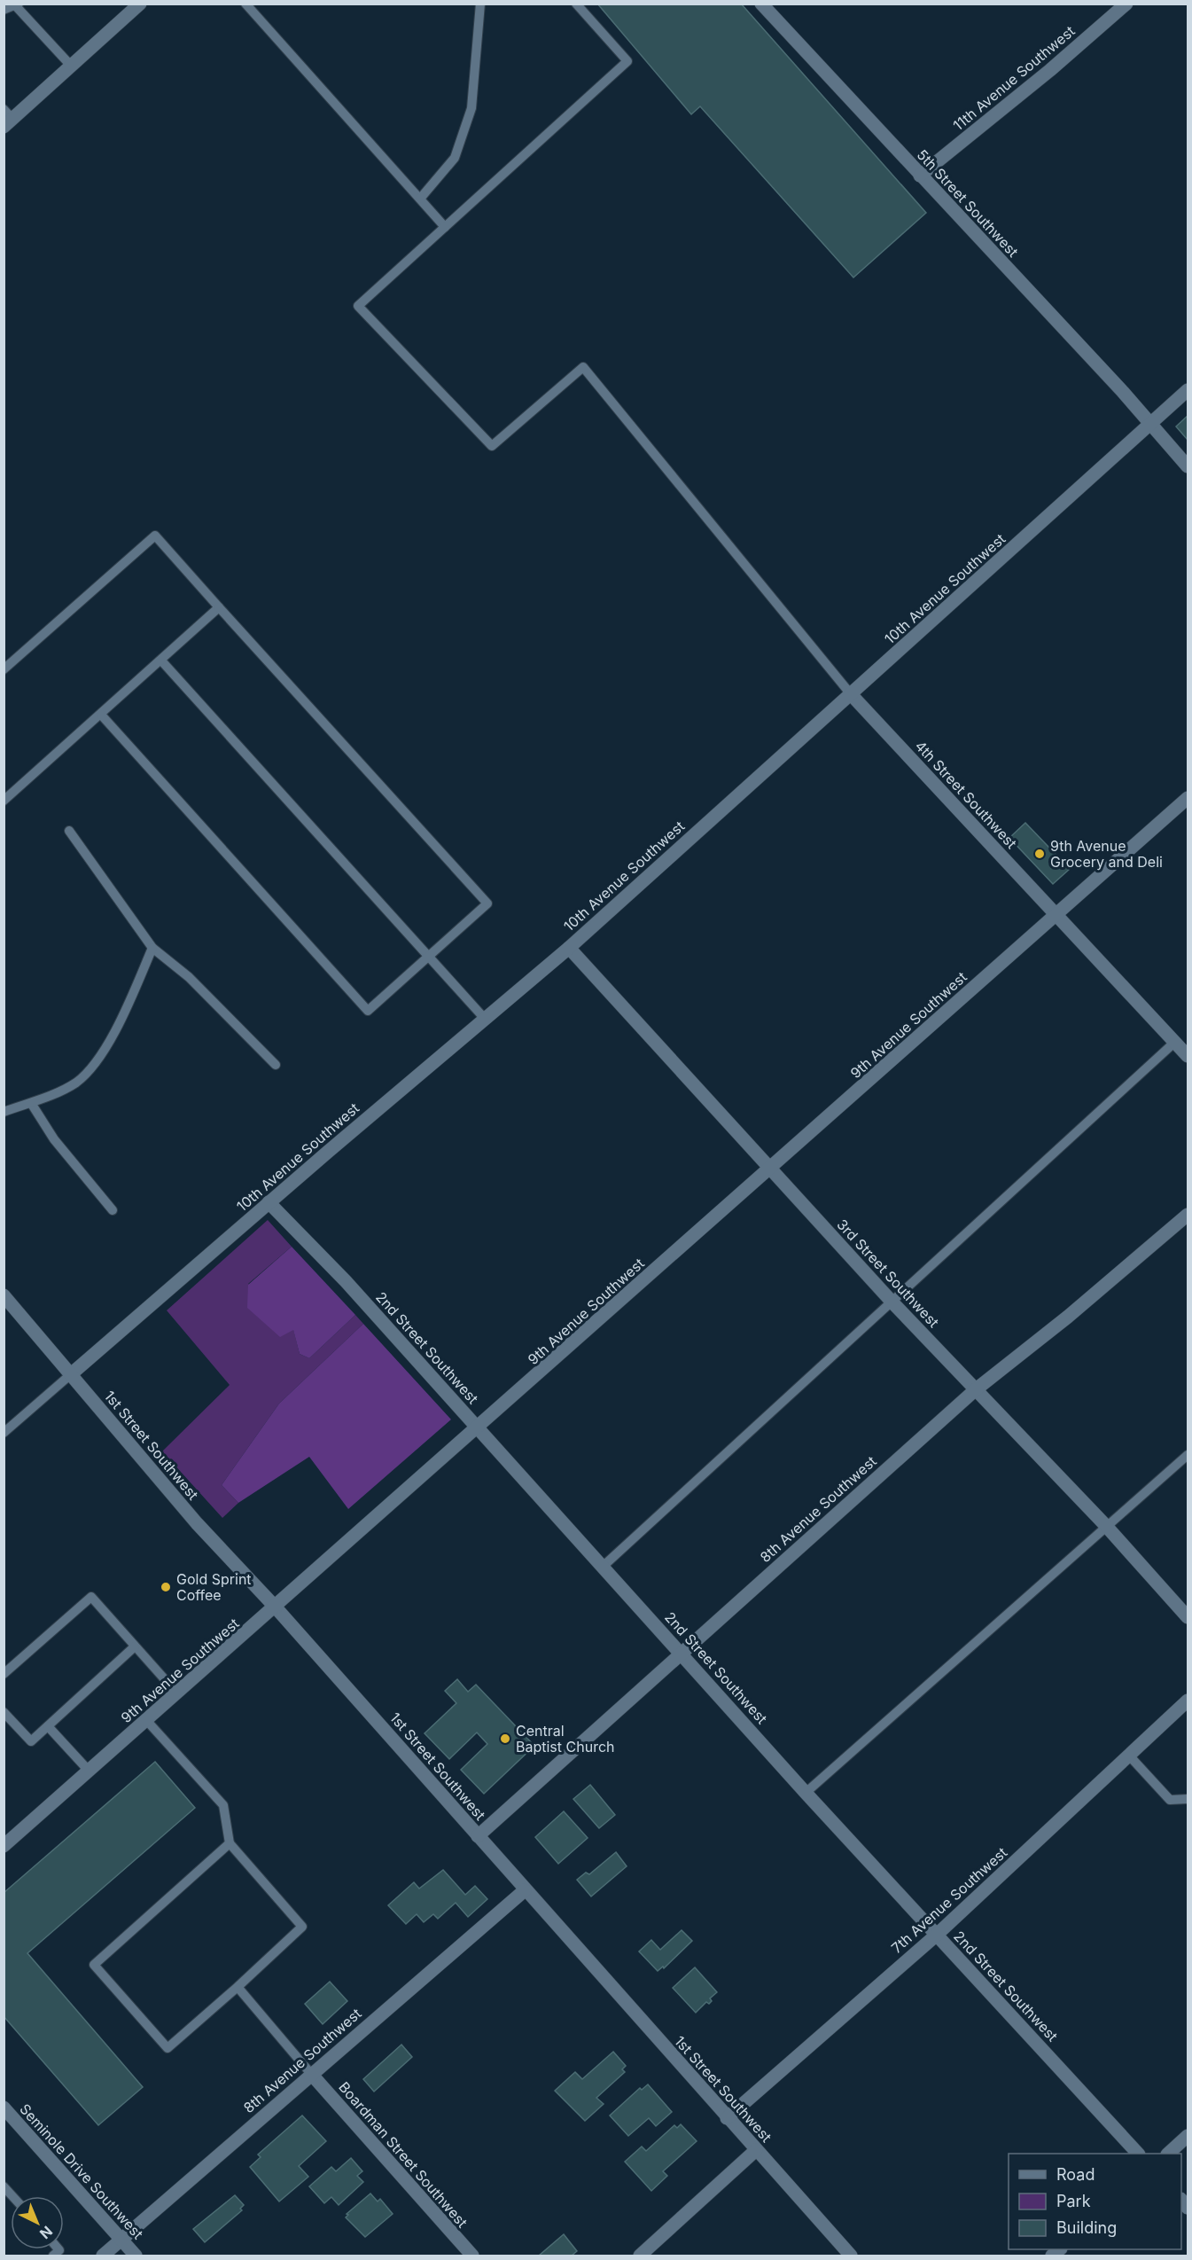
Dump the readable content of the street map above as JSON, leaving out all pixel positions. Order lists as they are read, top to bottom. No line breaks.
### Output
{"streets":{"street":["11th Avenue Southwest","5th Street Southwest","10th Avenue Southwest","4th Street Southwest","9th Avenue Southwest","3rd Street Southwest","2nd Street Southwest","1st Street Southwest","8th Avenue Southwest","7th Avenue Southwest","Boardman Street Southwest","Seminole Drive Southwest"]},"crossings":[["11th Avenue Southwest","5th Street Southwest"],["5th Street Southwest","10th Avenue Southwest"],["10th Avenue Southwest","4th Street Southwest"],["10th Avenue Southwest","3rd Street Southwest"],["10th Avenue Southwest","2nd Street Southwest"],["10th Avenue Southwest","1st Street Southwest"],["4th Street Southwest","9th Avenue Southwest"],["9th Avenue Southwest","3rd Street Southwest"],["9th Avenue Southwest","2nd Street Southwest"],["9th Avenue Southwest","1st Street Southwest"],["3rd Street Southwest","8th Avenue Southwest"],["2nd Street Southwest","8th Avenue Southwest"],["2nd Street Southwest","7th Avenue Southwest"],["1st Street Southwest","8th Avenue Southwest"],["1st Street Southwest","7th Avenue Southwest"],["8th Avenue Southwest","Boardman Street Southwest"],["8th Avenue Southwest","Seminole Drive Southwest"]],"places":["9th Avenue Grocery and Deli","Gold Sprint Coffee","Central Baptist Church"],"legend":["Road","Park","Building"],"north":"bottom right"}
